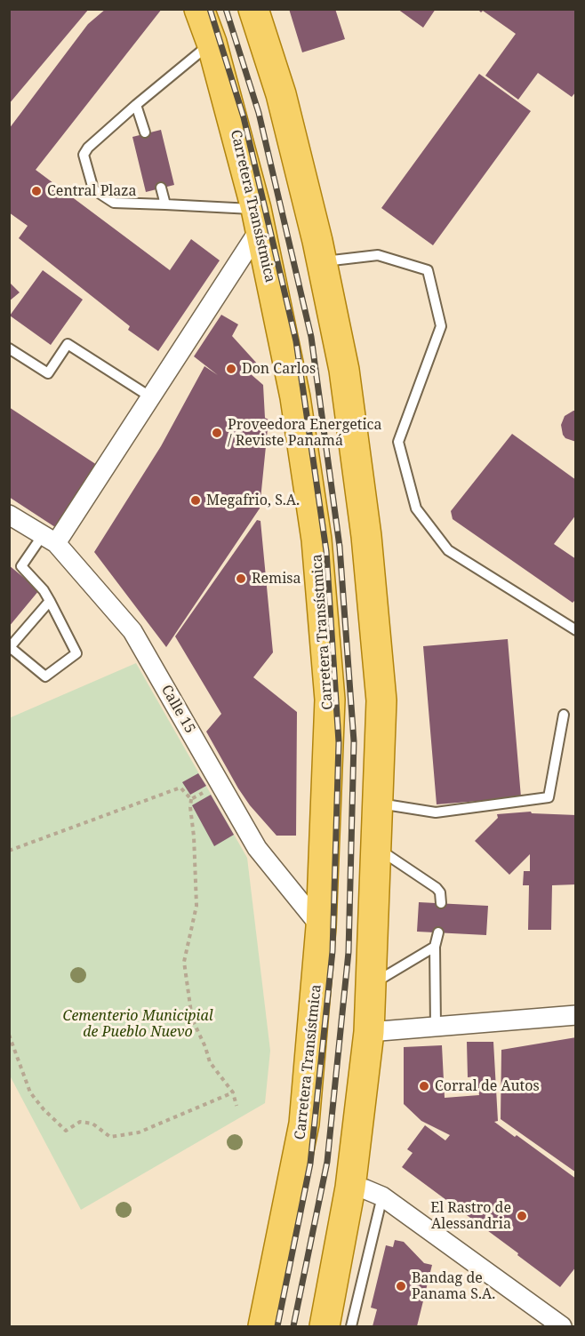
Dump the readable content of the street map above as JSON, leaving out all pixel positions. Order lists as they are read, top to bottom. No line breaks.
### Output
{"streets":{"main road":["Carretera Transístmica"],"street":["Calle 15"]},"crossings":[["Carretera Transístmica","Calle 15"]],"parks":["Cementerio Municipial de Pueblo Nuevo"],"places":["Central Plaza","Don Carlos","Proveedora Energetica / Reviste Panamá","Megafrio, S.A.","Remisa","Corral de Autos","El Rastro de Alessandria","Bandag de Panama S.A."]}
